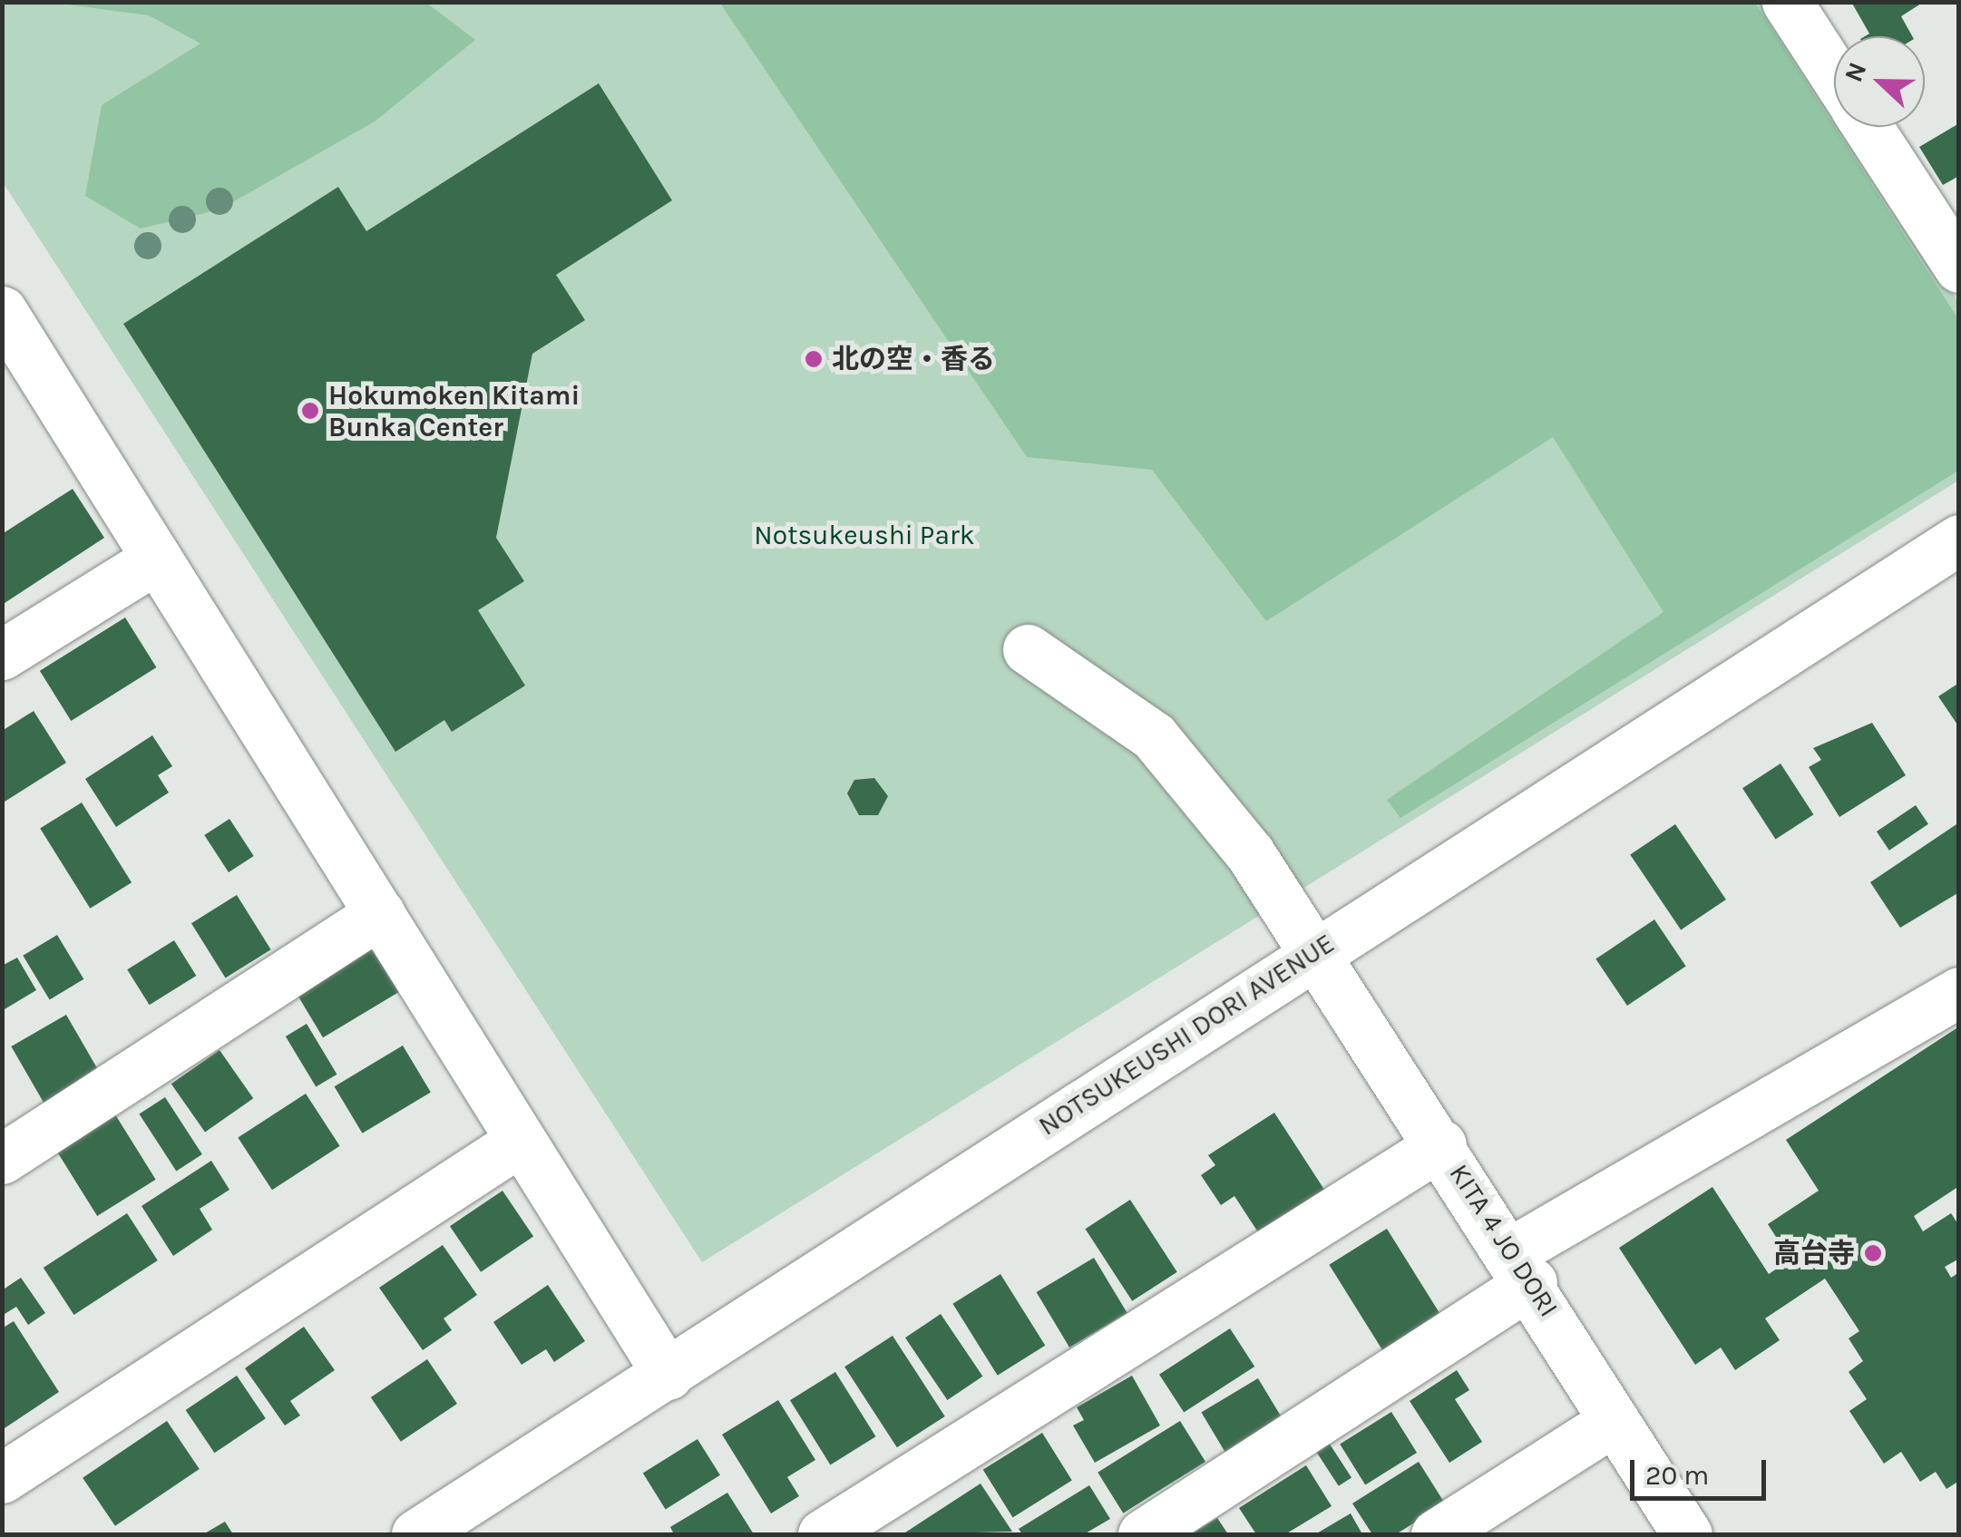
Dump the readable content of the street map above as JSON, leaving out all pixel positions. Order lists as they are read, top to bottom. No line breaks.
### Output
{"streets":{"street":["NOTSUKEUSHI DORI AVENUE","KITA 4 JO DORI"]},"crossings":[["NOTSUKEUSHI DORI AVENUE","KITA 4 JO DORI"]],"parks":["Notsukeushi Park"],"places":["北の空・香る","Hokumoken Kitami Bunka Center","高台寺"],"scale_bar":"20 m","north":"left"}
